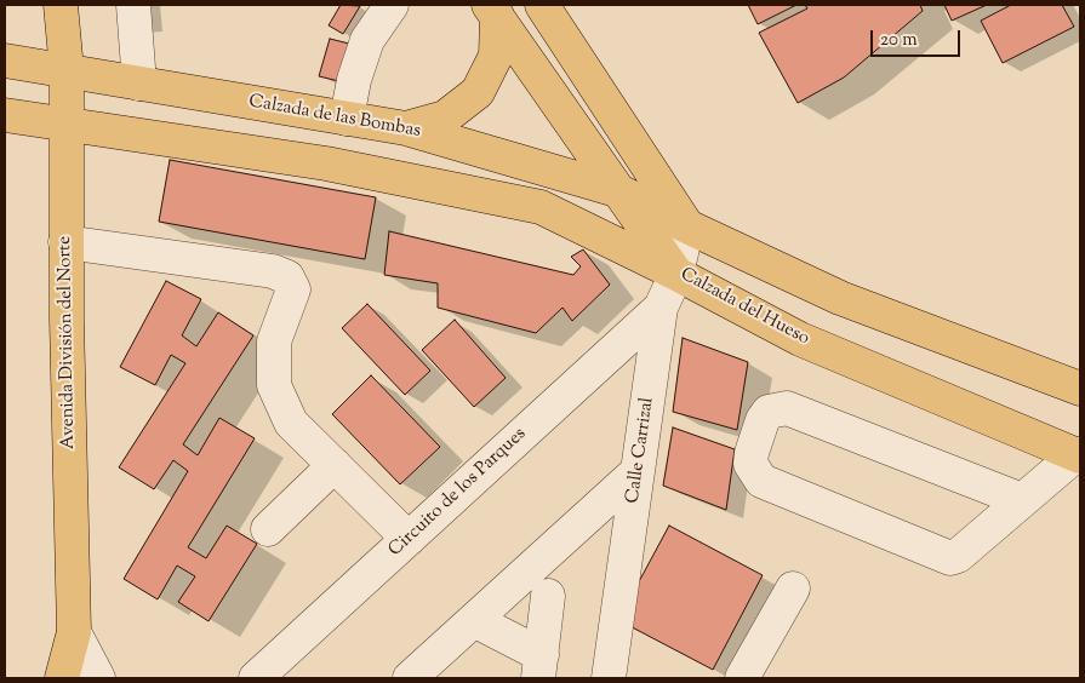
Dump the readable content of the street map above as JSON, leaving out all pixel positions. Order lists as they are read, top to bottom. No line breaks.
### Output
{"streets":{"main road":["Calzada de las Bombas","Calzada del Hueso","Avenida División del Norte"],"street":["Calle Carrizal","Circuito de los Parques"]},"crossings":[["Calzada de las Bombas","Calzada del Hueso"],["Calzada de las Bombas","Avenida División del Norte"],["Calzada de las Bombas","Calle Carrizal"],["Calzada del Hueso","Calle Carrizal"],["Calle Carrizal","Circuito de los Parques"]],"scale_bar":"20 m"}
